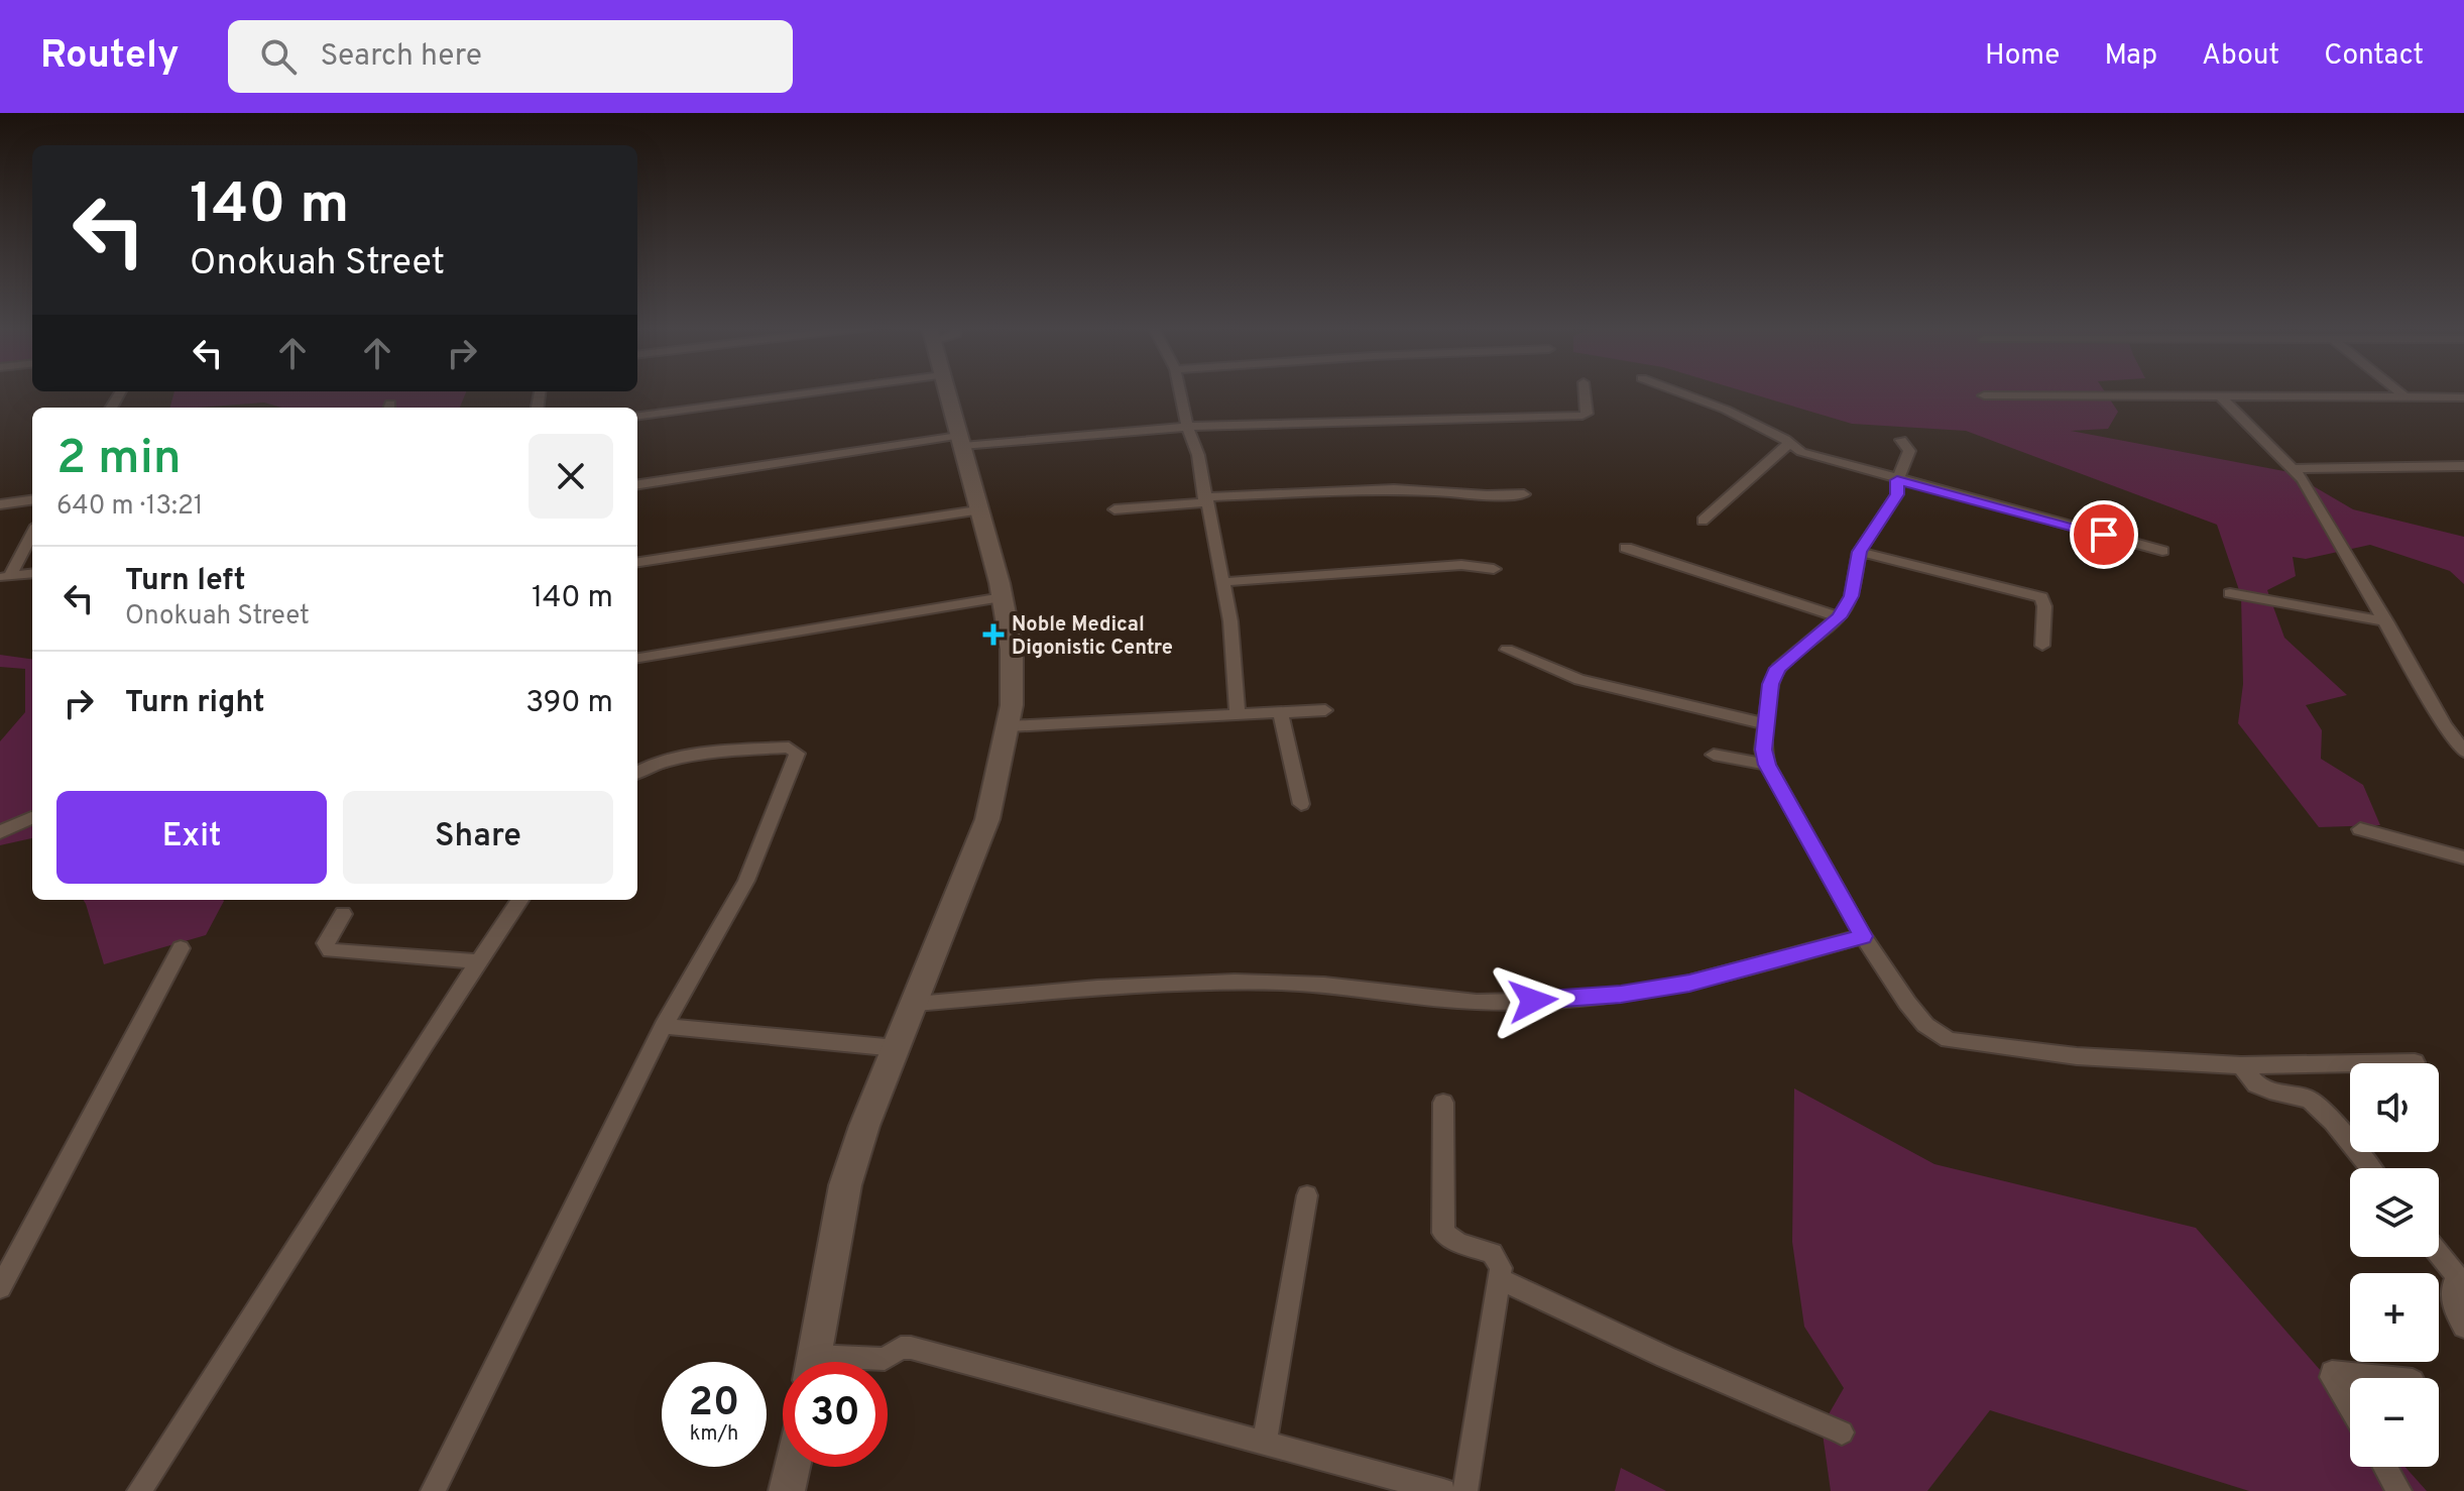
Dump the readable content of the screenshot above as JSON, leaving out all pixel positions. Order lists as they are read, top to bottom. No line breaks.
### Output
{"places":{"health":["Noble Medical Digonistic Centre"]},"page":{"header":"Routely","search":"Search here","nav":["Home","Map","About","Contact"],"turn":["140 m","Onokuah Street"],"heading":["2 min","640 m · 13:21"],"list":[{"name":"Turn left","note":"Onokuah Street","value":"140 m"},{"name":"Turn right","value":"390 m"}],"buttons":["Exit","Share"],"map_buttons":["+","−"],"speed":"20 km/h","limit":"30"}}
